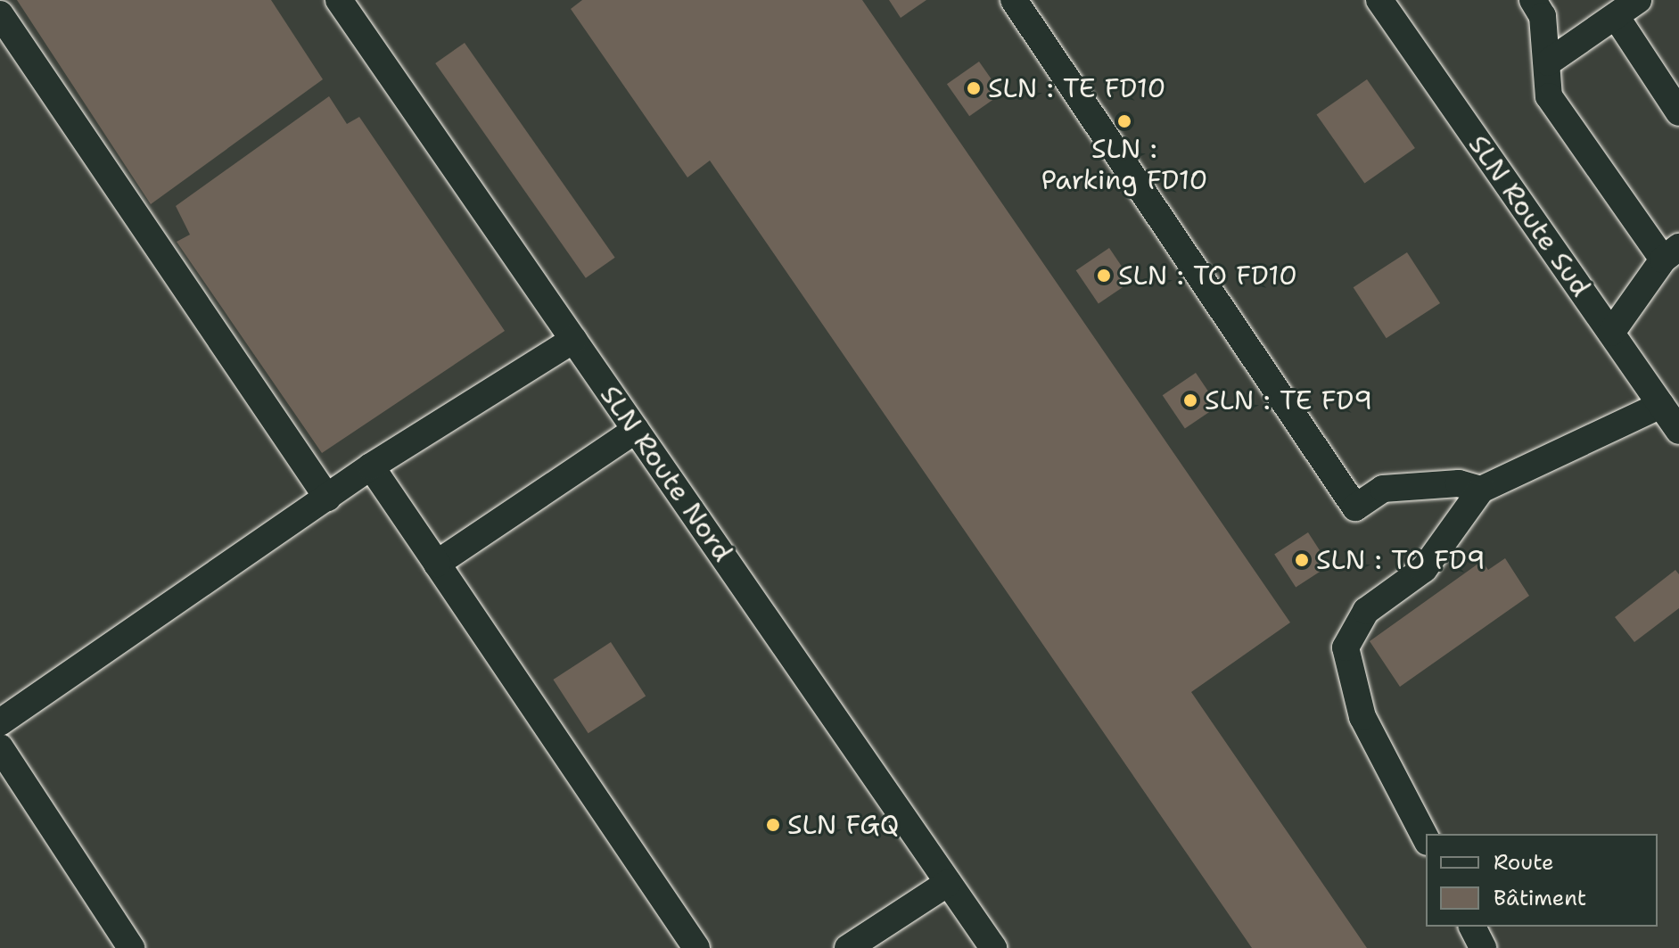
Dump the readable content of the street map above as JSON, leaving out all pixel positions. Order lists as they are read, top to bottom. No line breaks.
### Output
{"streets":{"lane":["SLN Route Sud","SLN Route Nord"]},"places":["SLN : TE FD10","SLN : Parking FD10","SLN : TO FD10","SLN : TE FD9","SLN : TO FD9","SLN FGQ"],"legend":["Route","Bâtiment"]}
